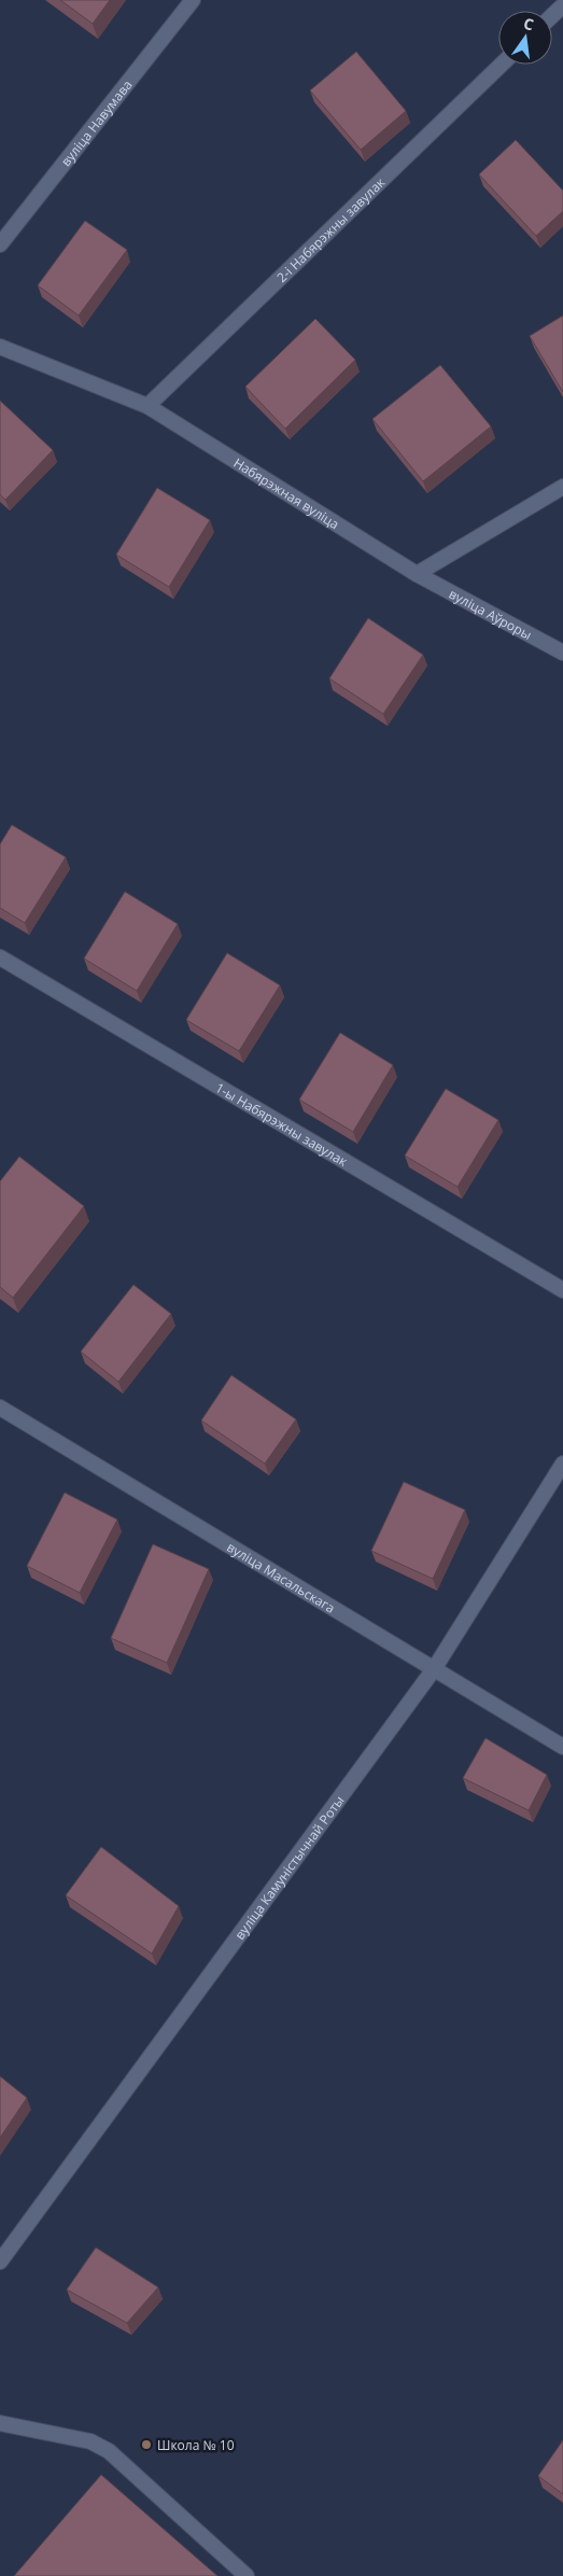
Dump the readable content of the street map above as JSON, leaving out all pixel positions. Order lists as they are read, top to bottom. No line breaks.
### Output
{"streets":{"street":["вуліца Навумава","2-і Набярэжны завулак","Набярэжная вуліца","вуліца Аўроры","1-ы Набярэжны завулак","вуліца Масальскага","вуліца Камуністычнай Роты"]},"crossings":[["2-і Набярэжны завулак","Набярэжная вуліца"],["Набярэжная вуліца","вуліца Аўроры"],["вуліца Масальскага","вуліца Камуністычнай Роты"]],"places":["Школа № 10"],"north":"top"}
